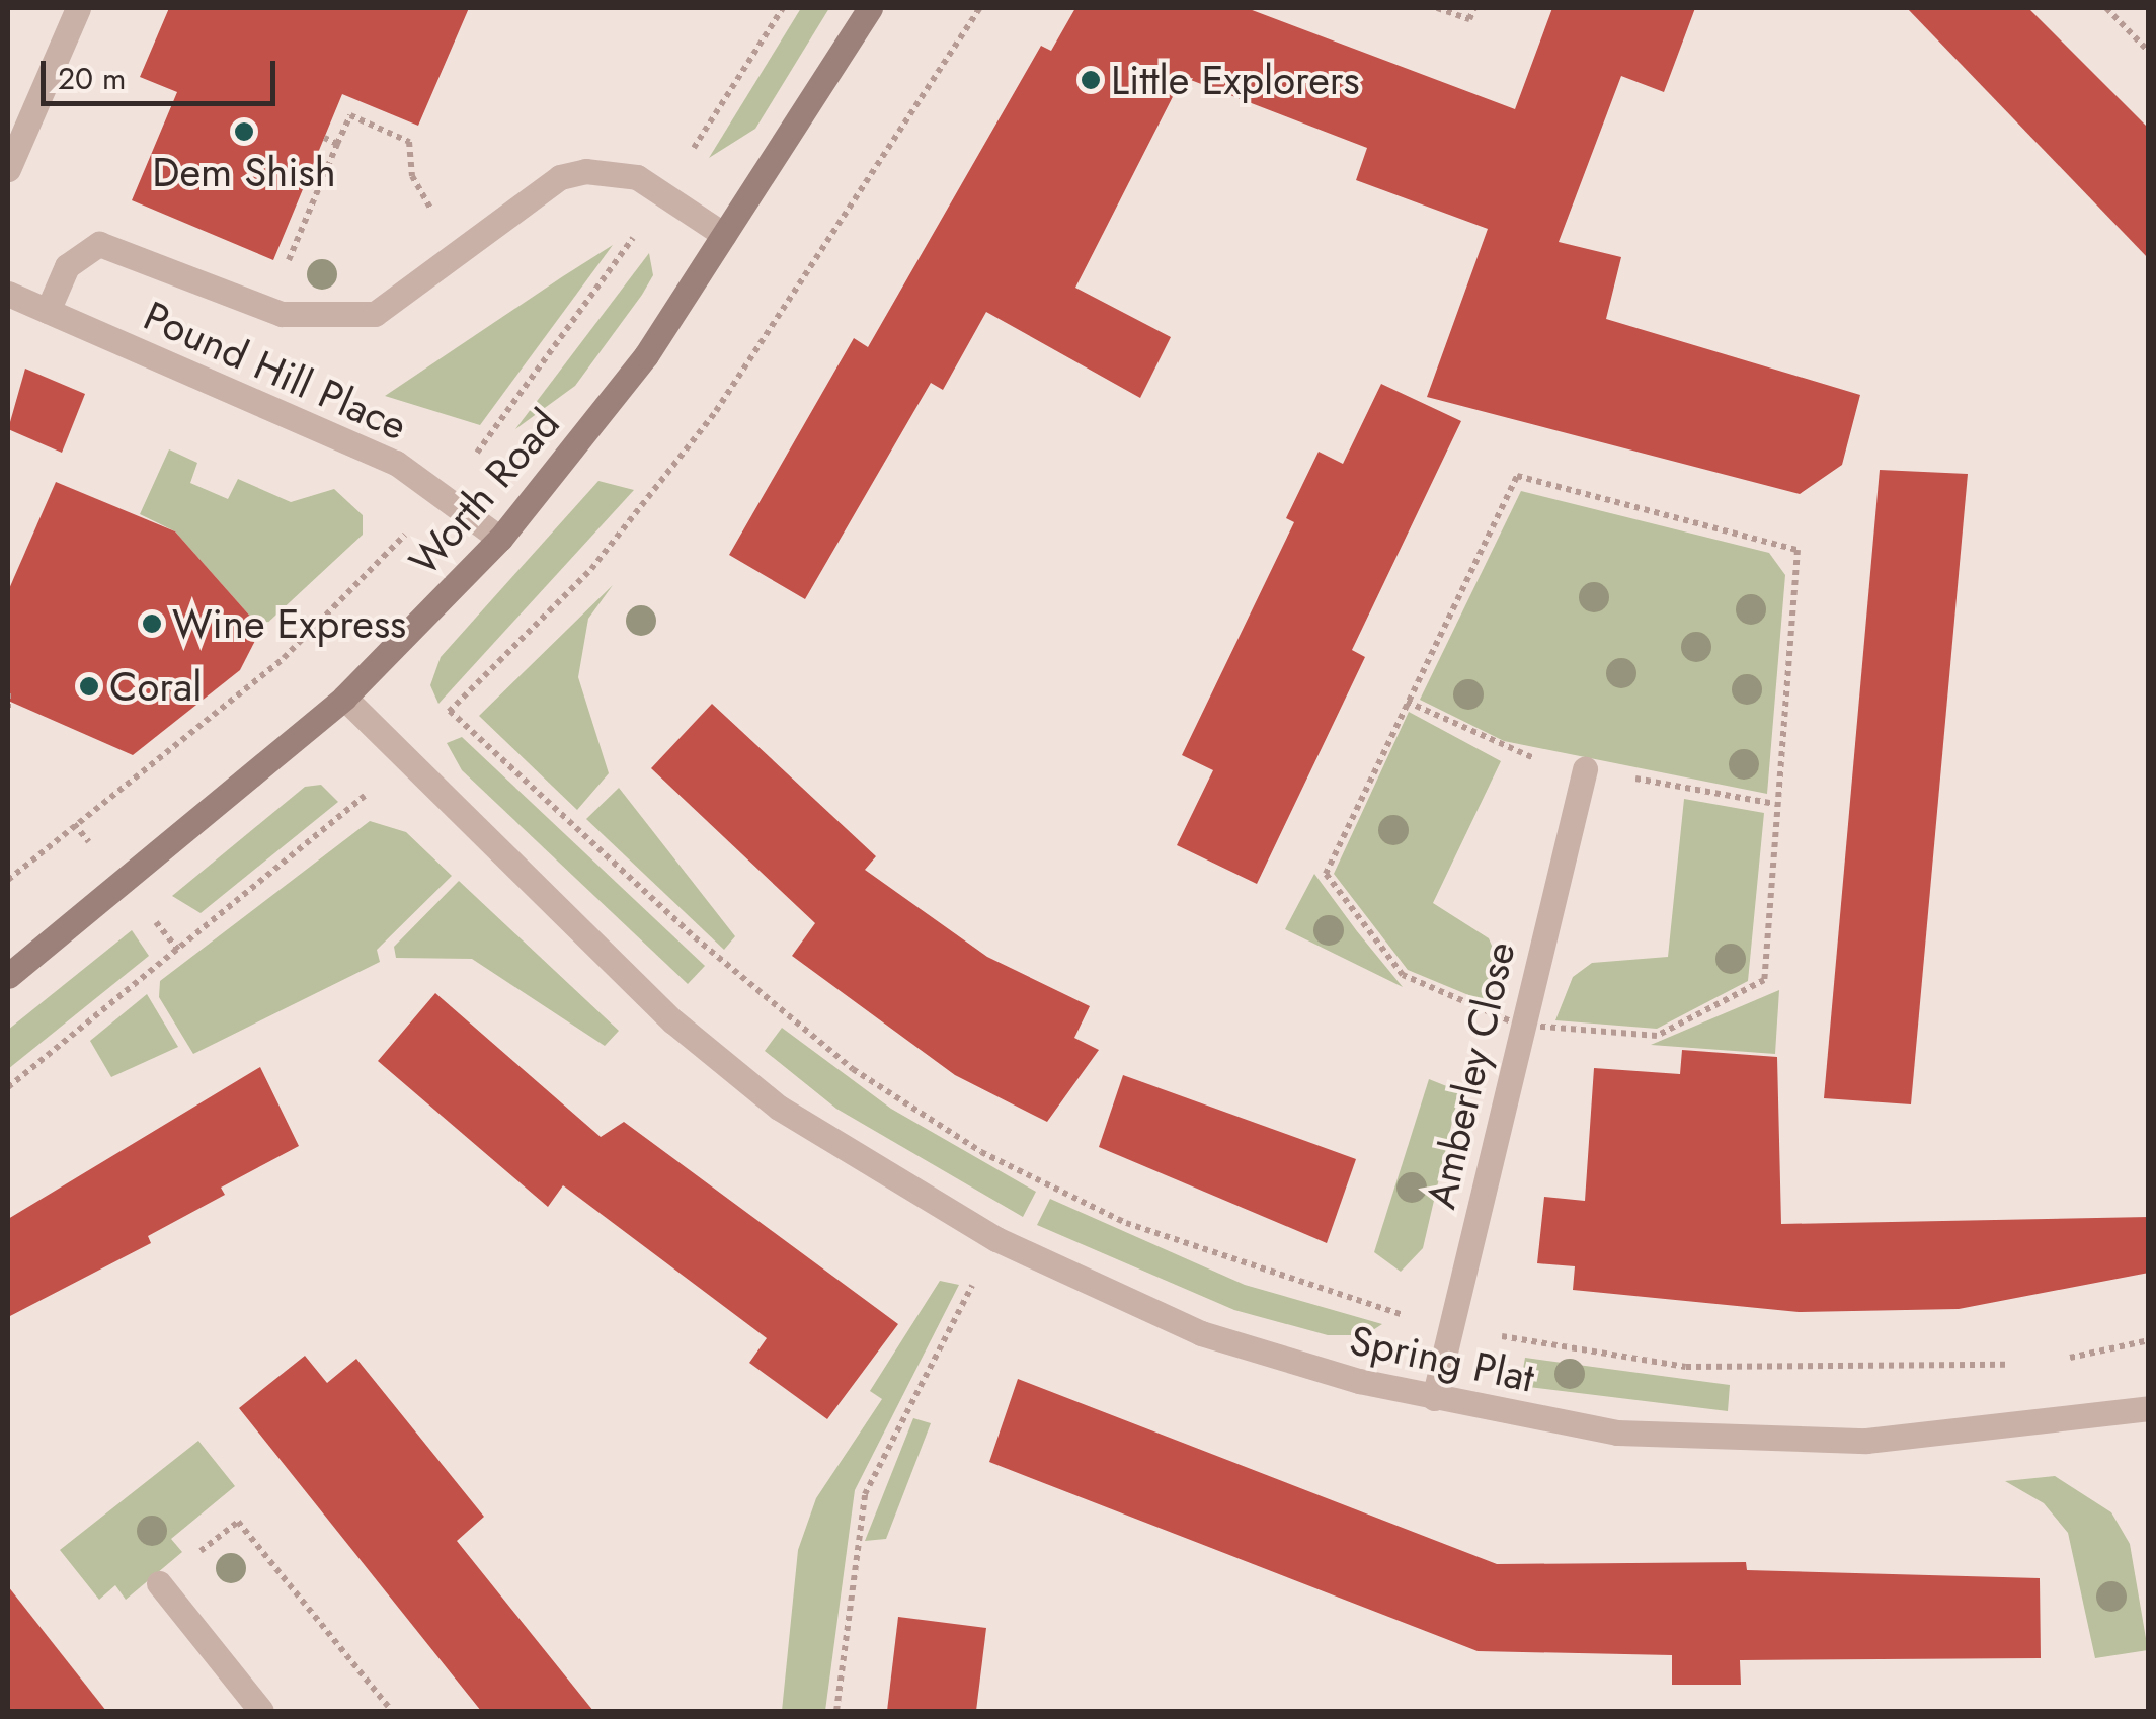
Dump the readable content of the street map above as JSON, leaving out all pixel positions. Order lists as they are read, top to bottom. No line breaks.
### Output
{"streets":{"street":["Pound Hill Place","Worth Road","Amberley Close","Spring Plat"]},"crossings":[["Pound Hill Place","Worth Road"],["Worth Road","Spring Plat"],["Amberley Close","Spring Plat"]],"places":["Little Explorers","Dem Shish","Wine Express","Coral"],"scale_bar":"20 m"}
